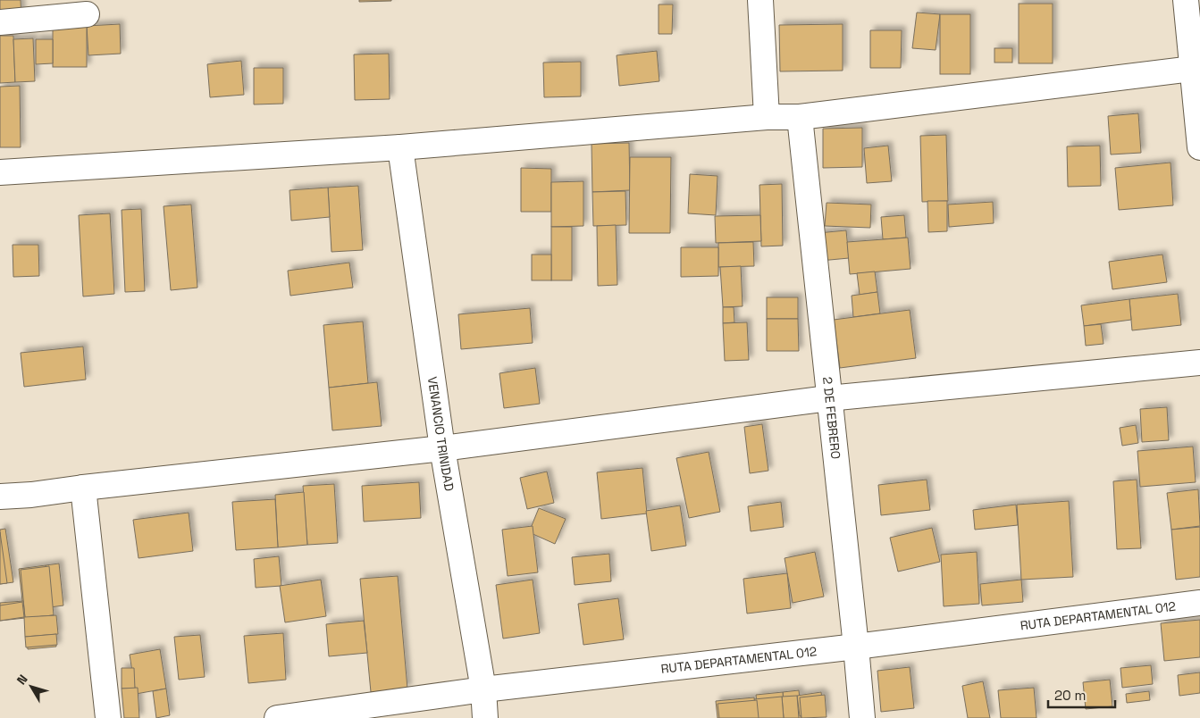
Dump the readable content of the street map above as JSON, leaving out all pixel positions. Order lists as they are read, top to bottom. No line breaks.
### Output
{"streets":{"street":["2 DE FEBRERO","VENANCIO TRINIDAD","RUTA DEPARTAMENTAL 012"]},"crossings":[["2 DE FEBRERO","RUTA DEPARTAMENTAL 012"],["VENANCIO TRINIDAD","RUTA DEPARTAMENTAL 012"]],"scale_bar":"20 m","north":"top left"}
